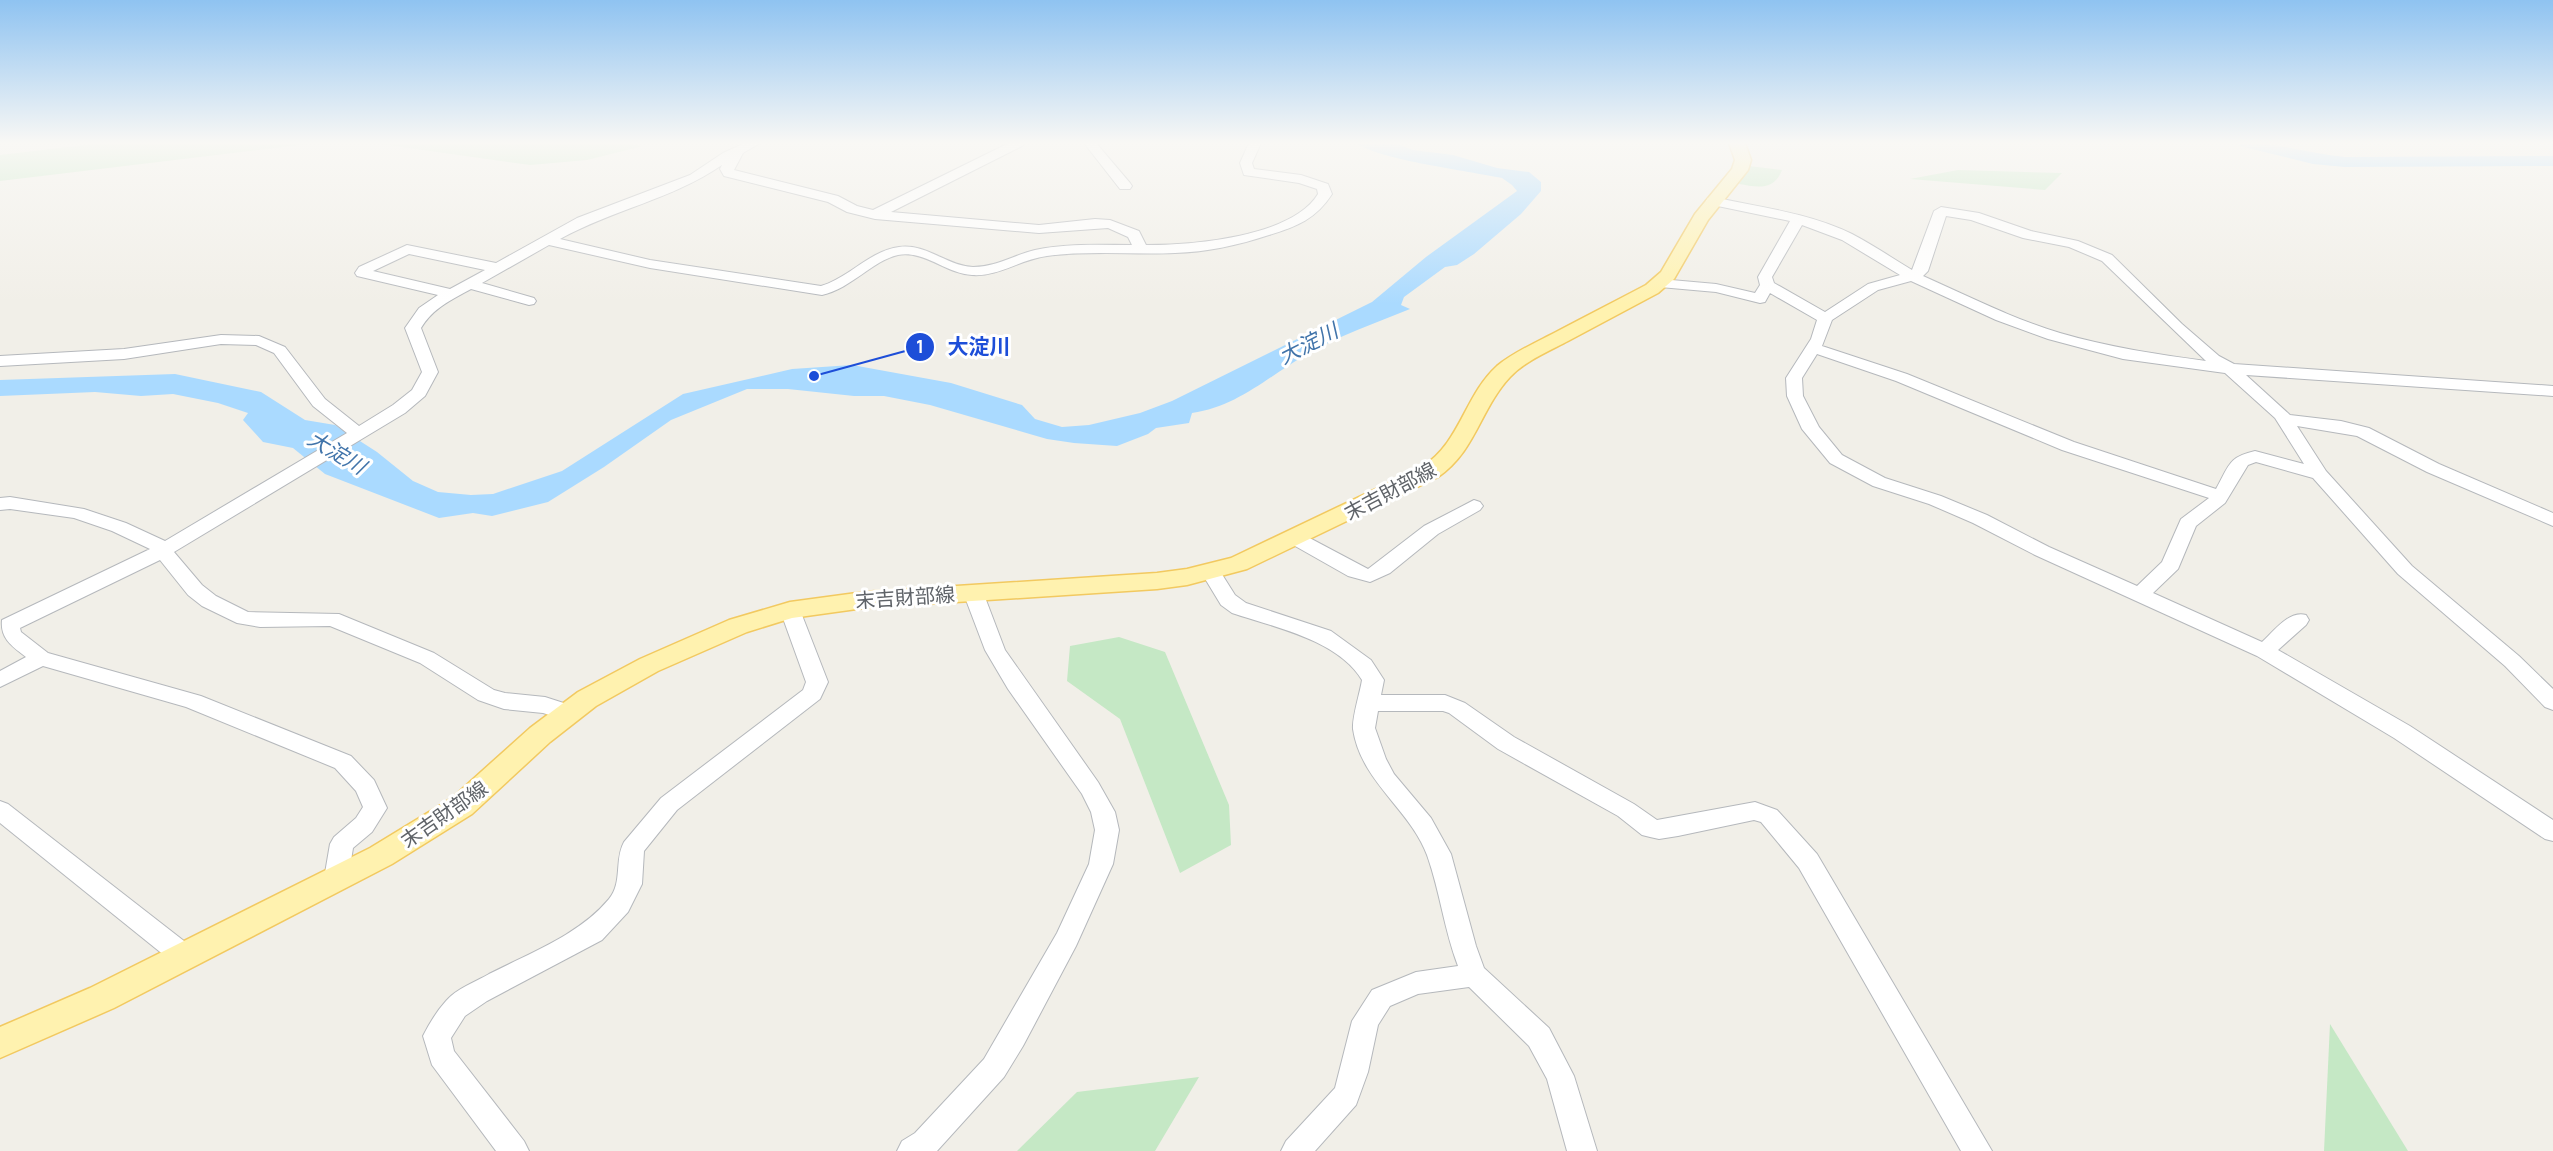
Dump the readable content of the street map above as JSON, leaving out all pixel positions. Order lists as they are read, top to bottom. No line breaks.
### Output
{"streets":{"main road":["末吉財部線"]},"water":["大淀川"],"places":["大淀川"]}
